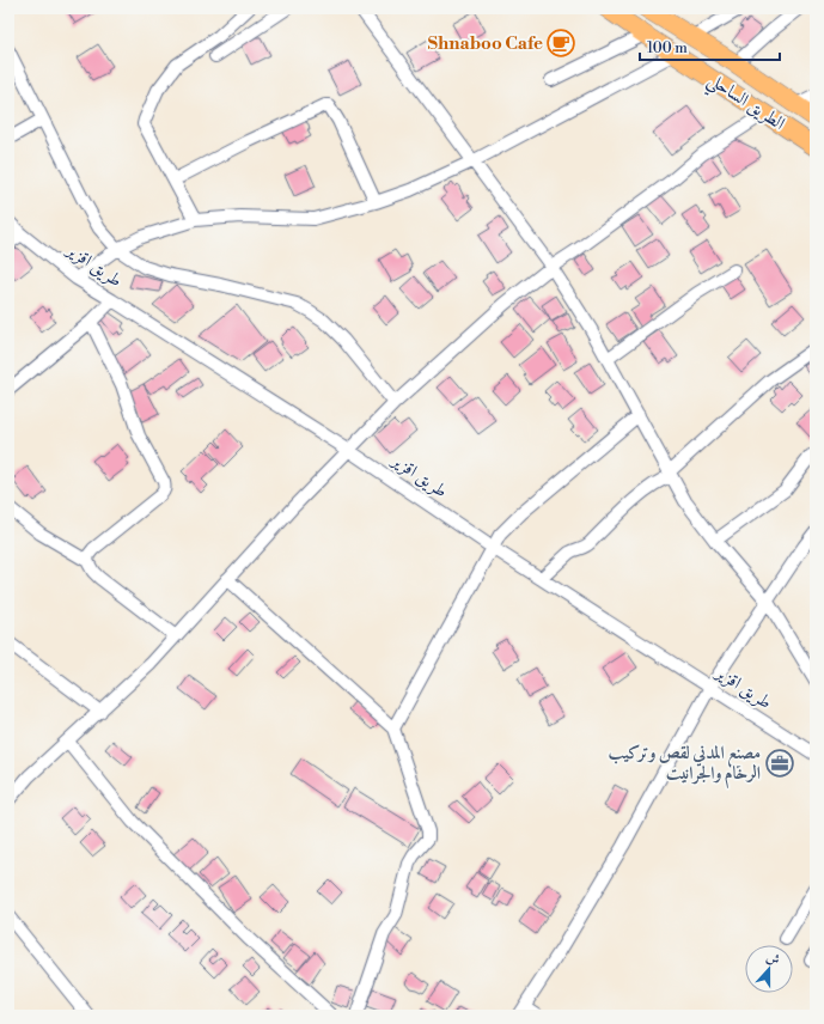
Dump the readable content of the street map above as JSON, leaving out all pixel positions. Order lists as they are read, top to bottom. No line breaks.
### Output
{"streets":{"highway":["الطريق الساحلي"],"street":["طريق اقزير"]},"places":{"cafe":["Shnaboo Cafe"],"office":["مصنع المدني لقص وتركيب الرخام والجرانيت"]},"scale_bar":"100 m","north":"top"}
